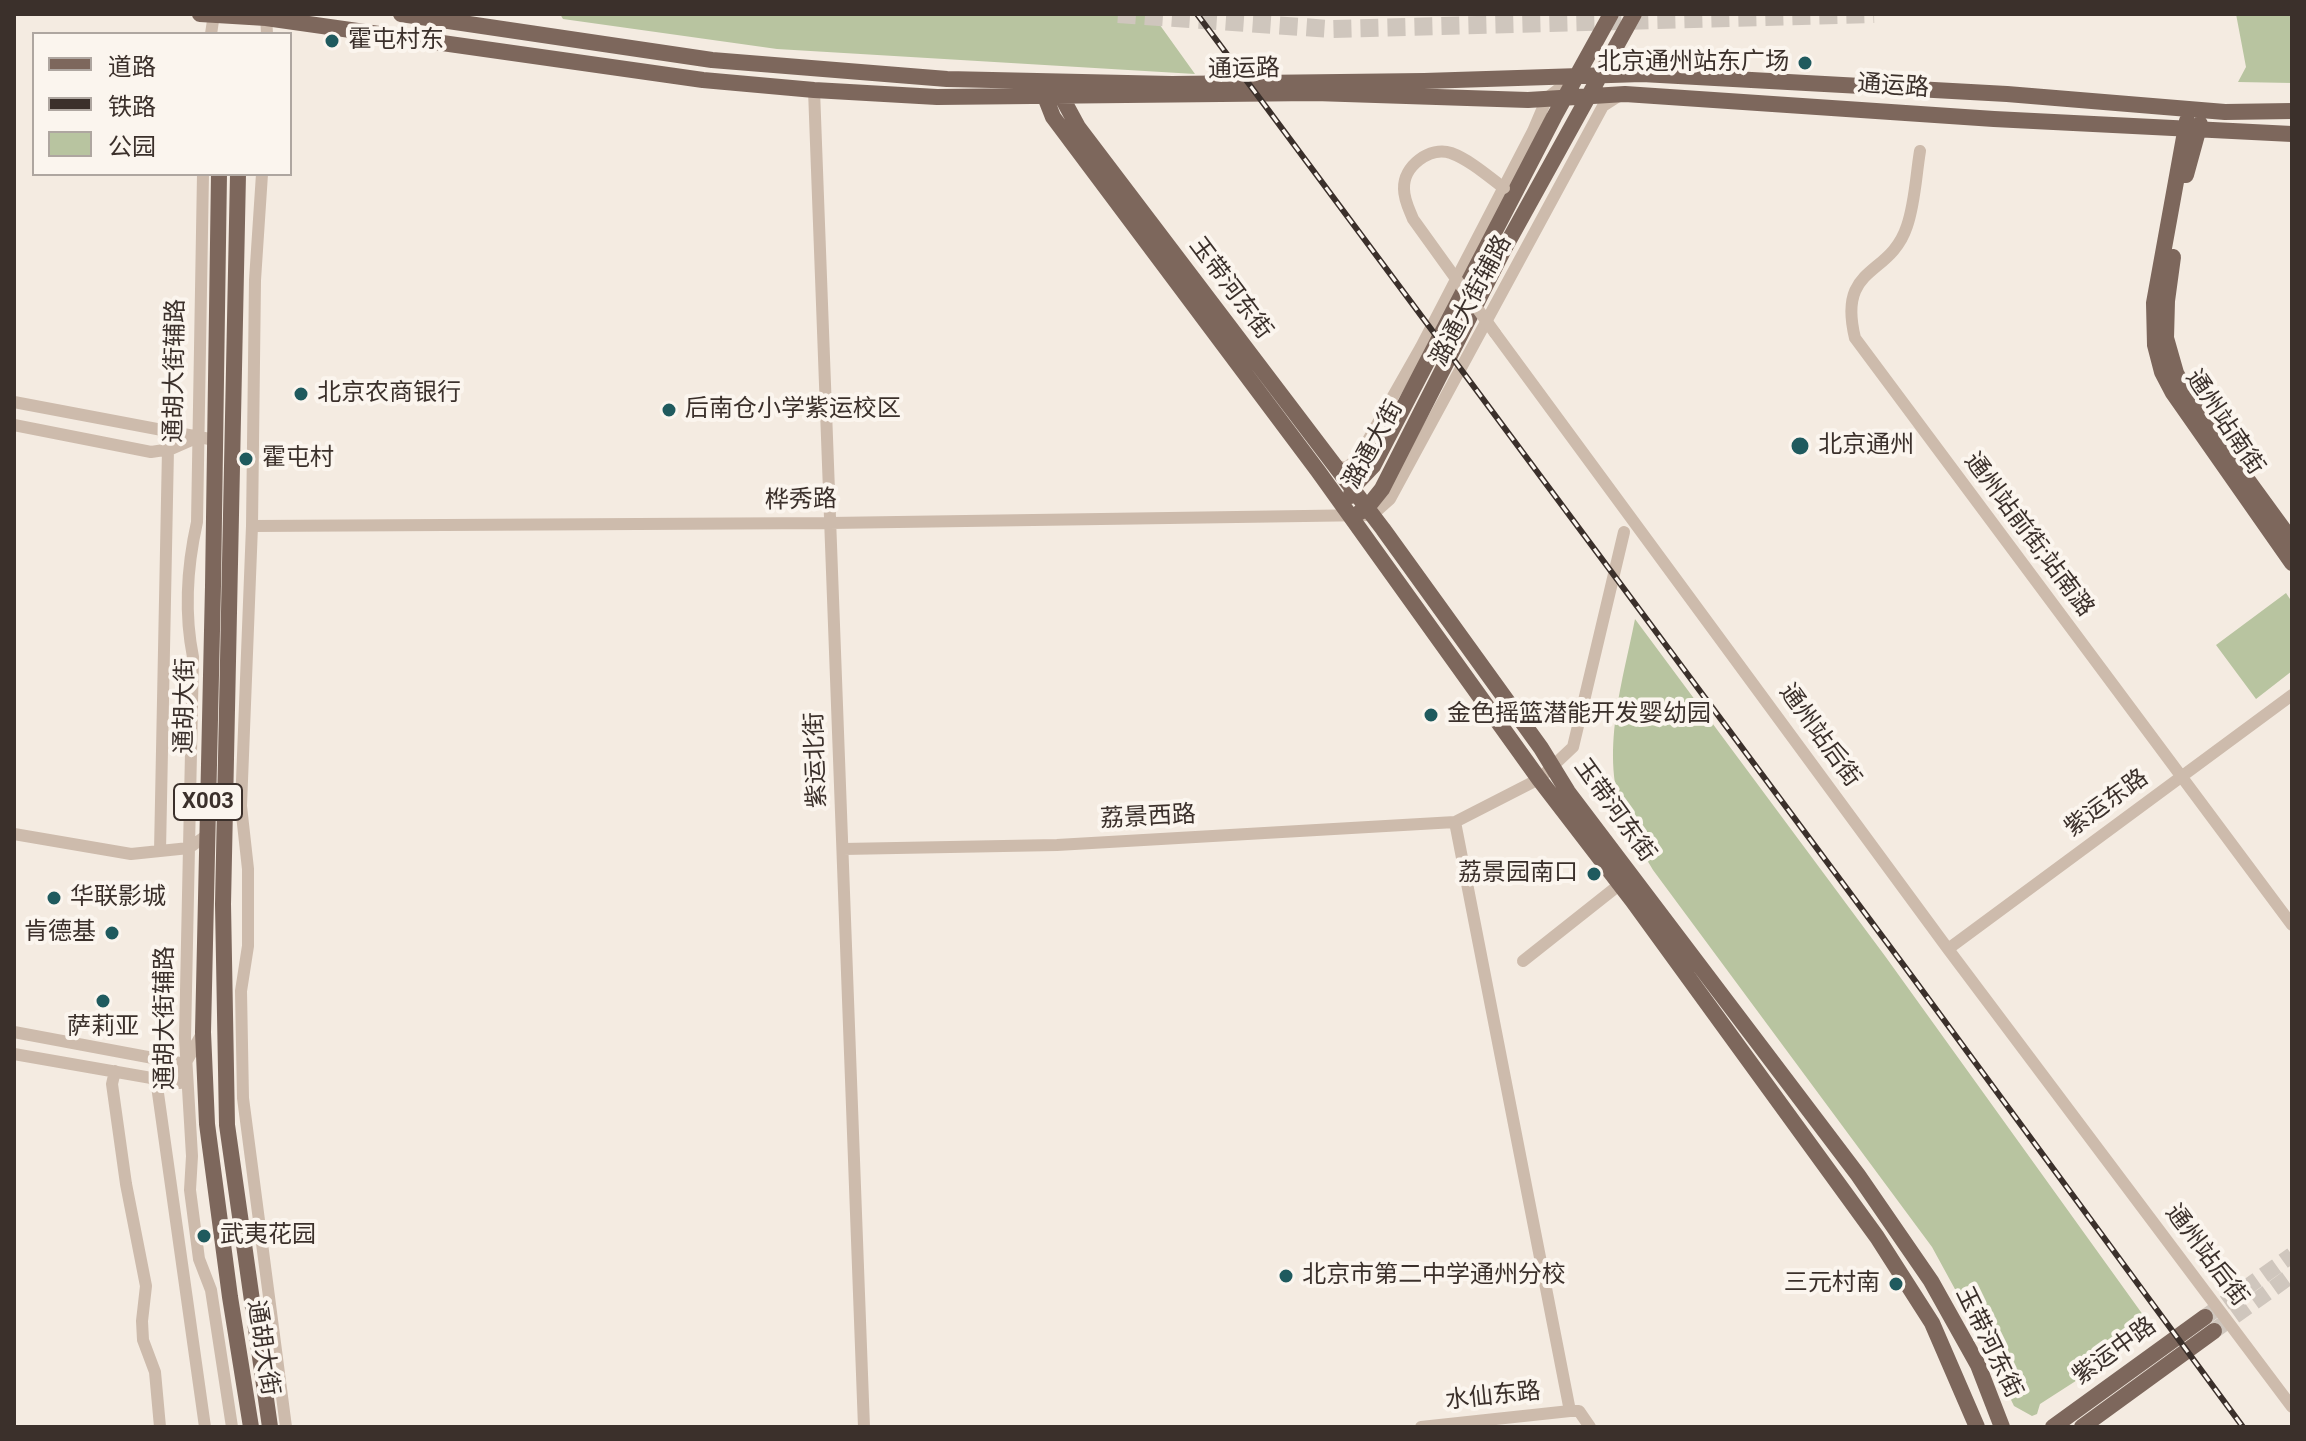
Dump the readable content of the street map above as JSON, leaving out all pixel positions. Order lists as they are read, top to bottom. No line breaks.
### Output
{"streets":{"main road":["通运路","玉带河东街","通州站南街","潞通大街","通胡大街","X003","紫运中路"],"street":["潞通大街辅路","通胡大街辅路","桦秀路","通州站前街;站南潞","通州站后街","紫运北街","紫运东路","荔景西路","水仙东路"]},"crossings":[["通运路","玉带河东街"],["通运路","潞通大街辅路"],["通运路","通州站南街"],["通运路","潞通大街"],["通运路","紫运北街"],["玉带河东街","潞通大街辅路"],["玉带河东街","潞通大街"],["玉带河东街","桦秀路"],["玉带河东街","荔景西路"],["潞通大街辅路","潞通大街"],["潞通大街辅路","通州站后街"],["潞通大街","桦秀路"],["桦秀路","紫运北街"],["通州站前街;站南潞","紫运东路"],["通州站后街","紫运东路"],["紫运北街","荔景西路"]],"places":["霍屯村东","北京通州站东广场","北京农商银行","后南仓小学紫运校区","北京通州","霍屯村","金色摇篮潜能开发婴幼园","荔景园南口","华联影城","肯德基","萨莉亚","武夷花园","北京市第二中学通州分校","三元村南"],"legend":["道路","铁路","公园"]}
